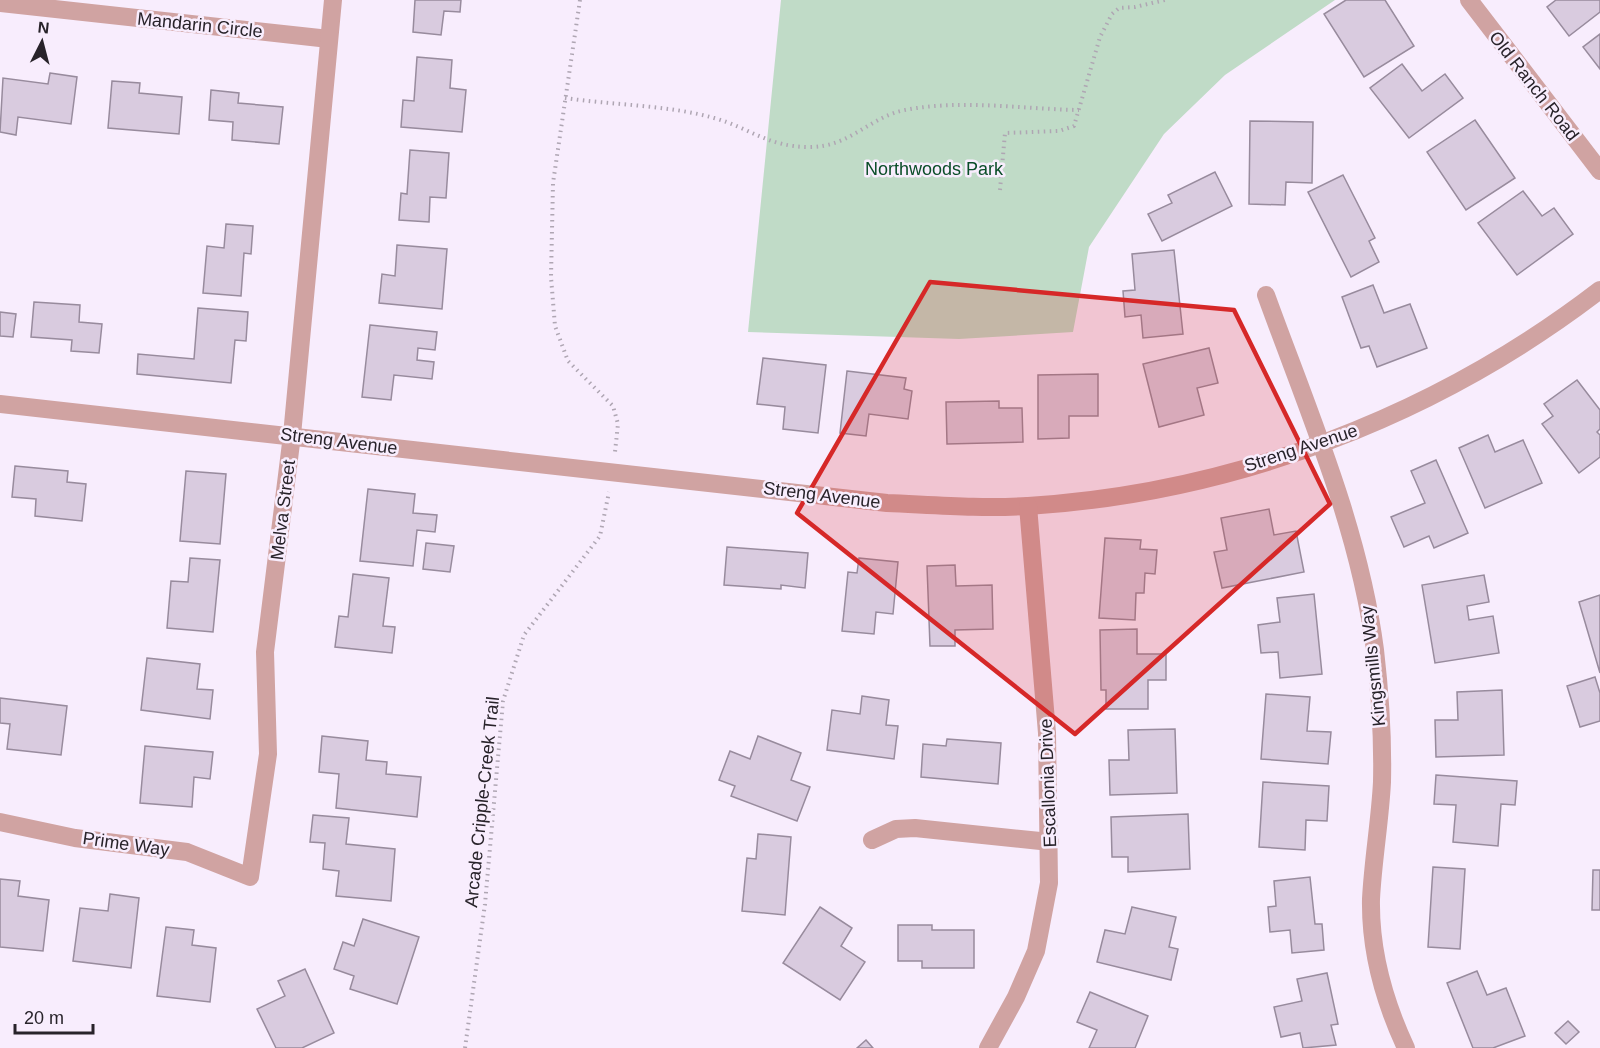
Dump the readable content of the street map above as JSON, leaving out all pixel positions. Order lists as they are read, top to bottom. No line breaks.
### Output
{"streets":{"street":["Mandarin Circle","Old Ranch Road","Streng Avenue","Melva Street","Kingsmills Way","Escallonia Drive","Prime Way"],"path":["Arcade Cripple-Creek Trail"]},"crossings":[["Mandarin Circle","Melva Street"],["Streng Avenue","Melva Street"],["Streng Avenue","Kingsmills Way"],["Streng Avenue","Escallonia Drive"],["Streng Avenue","Arcade Cripple-Creek Trail"],["Melva Street","Prime Way"]],"parks":["Northwoods Park"],"scale_bar":"20 m","north":"top"}
